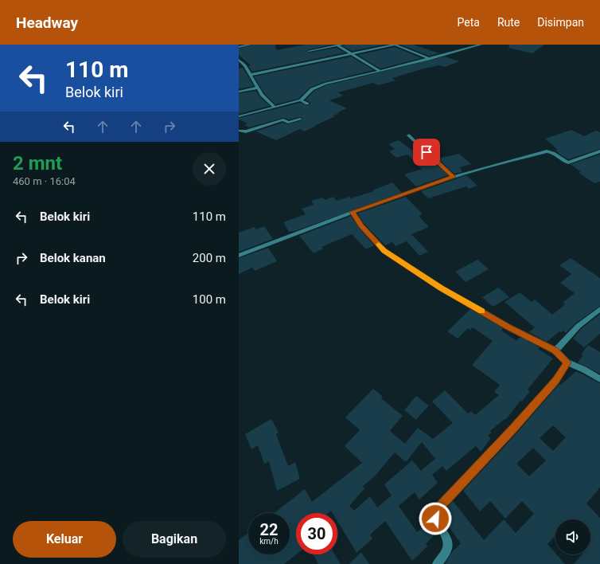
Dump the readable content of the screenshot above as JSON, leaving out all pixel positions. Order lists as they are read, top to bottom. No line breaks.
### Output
{"page":{"header":"Headway","nav":["Peta","Rute","Disimpan"],"turn":["110 m","Belok kiri"],"heading":["2 mnt","460 m · 16:04"],"list":[{"name":"Belok kiri","value":"110 m"},{"name":"Belok kanan","value":"200 m"},{"name":"Belok kiri","value":"100 m"}],"speed":"22 km/h","limit":"30","buttons":["Keluar","Bagikan"]}}
